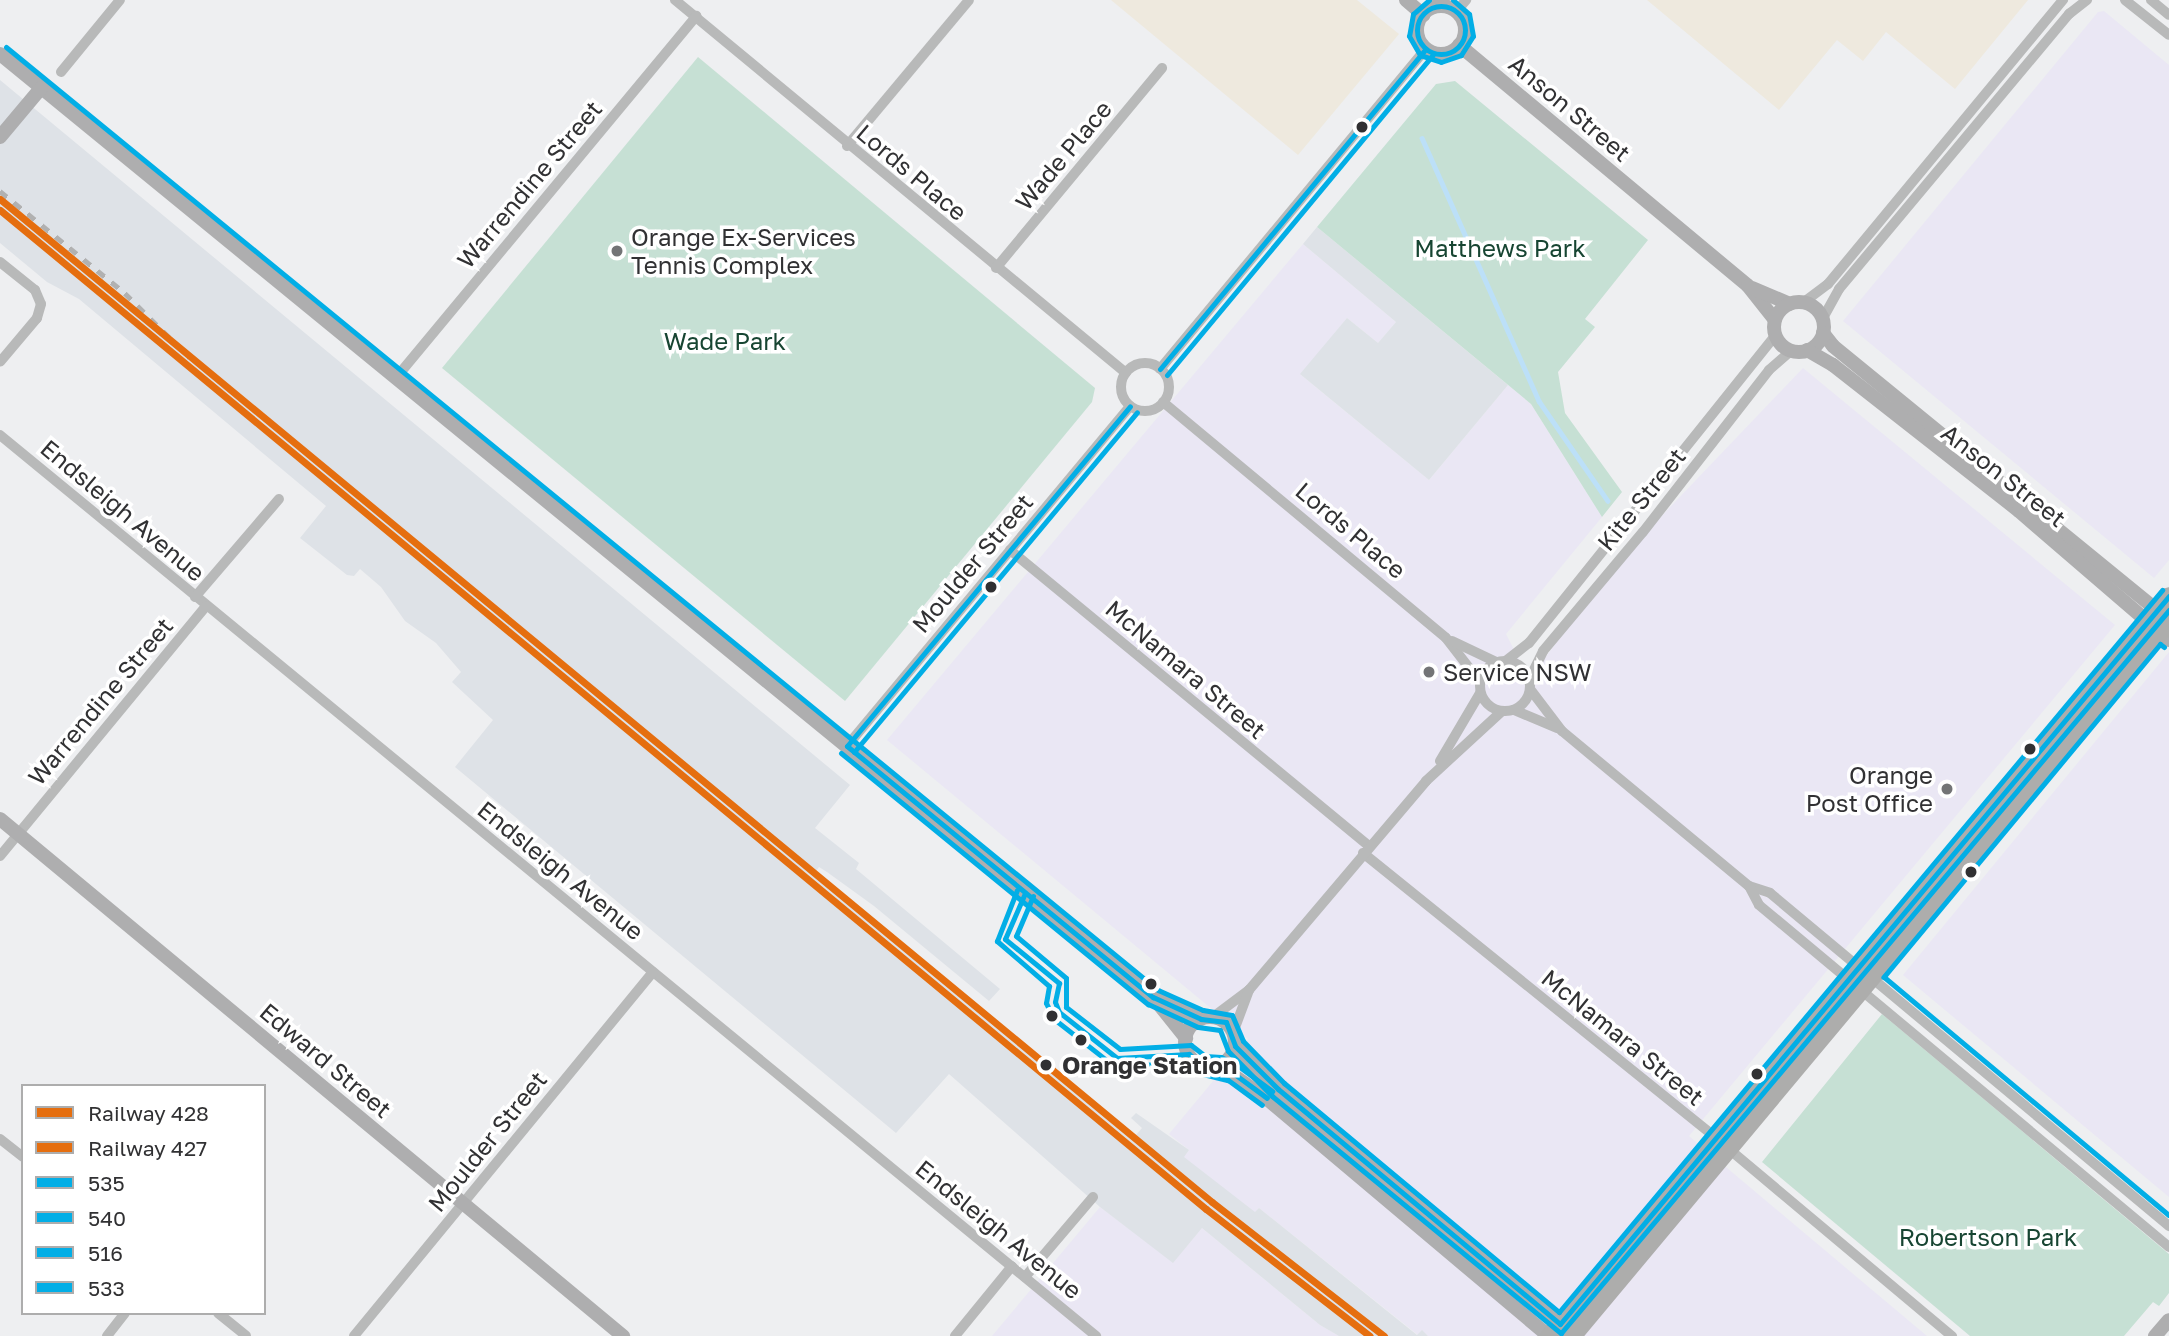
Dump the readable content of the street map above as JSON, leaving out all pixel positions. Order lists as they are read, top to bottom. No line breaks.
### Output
{"streets":{"main road":["Anson Street","Edward Street"],"street":["Wade Place","Lords Place","Warrendine Street","Kite Street","Endsleigh Avenue","Moulder Street","McNamara Street"]},"crossings":[["Anson Street","Kite Street"],["Wade Place","Lords Place"],["Lords Place","Warrendine Street"],["Lords Place","Kite Street"],["Lords Place","Moulder Street"],["Warrendine Street","Endsleigh Avenue"],["Warrendine Street","Edward Street"],["Endsleigh Avenue","Moulder Street"],["Moulder Street","McNamara Street"],["Moulder Street","Edward Street"]],"parks":["Matthews Park","Wade Park","Robertson Park"],"places":["Orange Ex-Services Tennis Complex","Service NSW","Orange Post Office","Orange Station"],"lines":["transit line 540","transit line 535","transit line 516","rail line 428","rail line 427","transit line 533"],"legend":["Railway 428","Railway 427","535","540","516","533"]}
